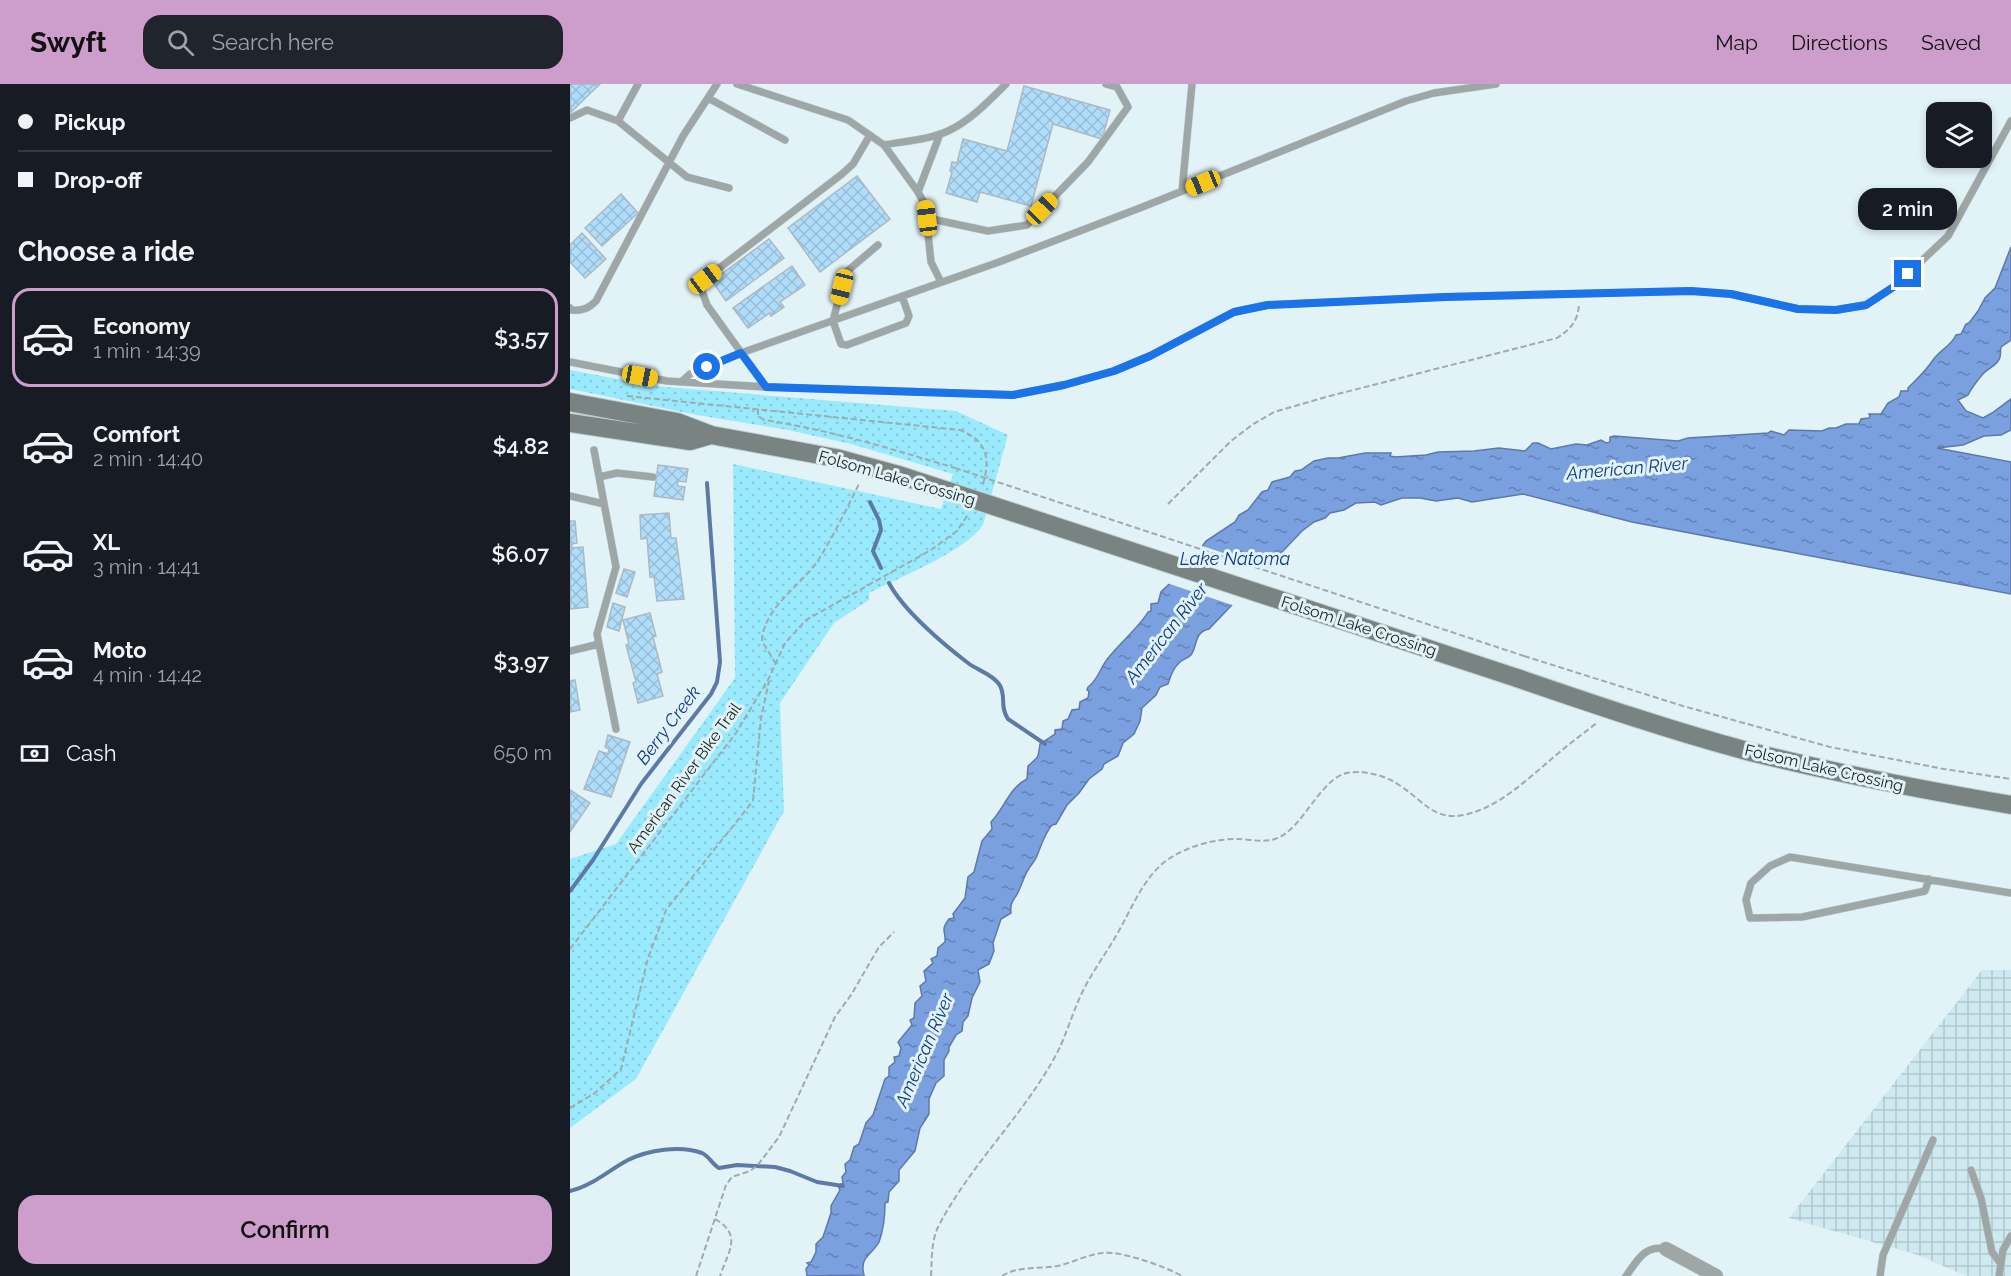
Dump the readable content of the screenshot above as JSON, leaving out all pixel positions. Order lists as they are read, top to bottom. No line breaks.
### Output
{"streets":{"main road":["Folsom Lake Crossing"],"path":["American River Bike Trail"]},"water":["American River","Lake Natoma","Berry Creek"],"page":{"header":"Swyft","search":"Search here","nav":["Map","Directions","Saved"],"banner":["Pickup","Drop-off"],"bubble":"2 min","heading":"Choose a ride","list":[{"name":"Economy","note":"1 min · 14:39","value":"$3.57"},{"name":"Comfort","note":"2 min · 14:40","value":"$4.82"},{"name":"XL","note":"3 min · 14:41","value":"$6.07"},{"name":"Moto","note":"4 min · 14:42","value":"$3.97"}],"pay":["Cash","650 m"],"buttons":"Confirm"}}
